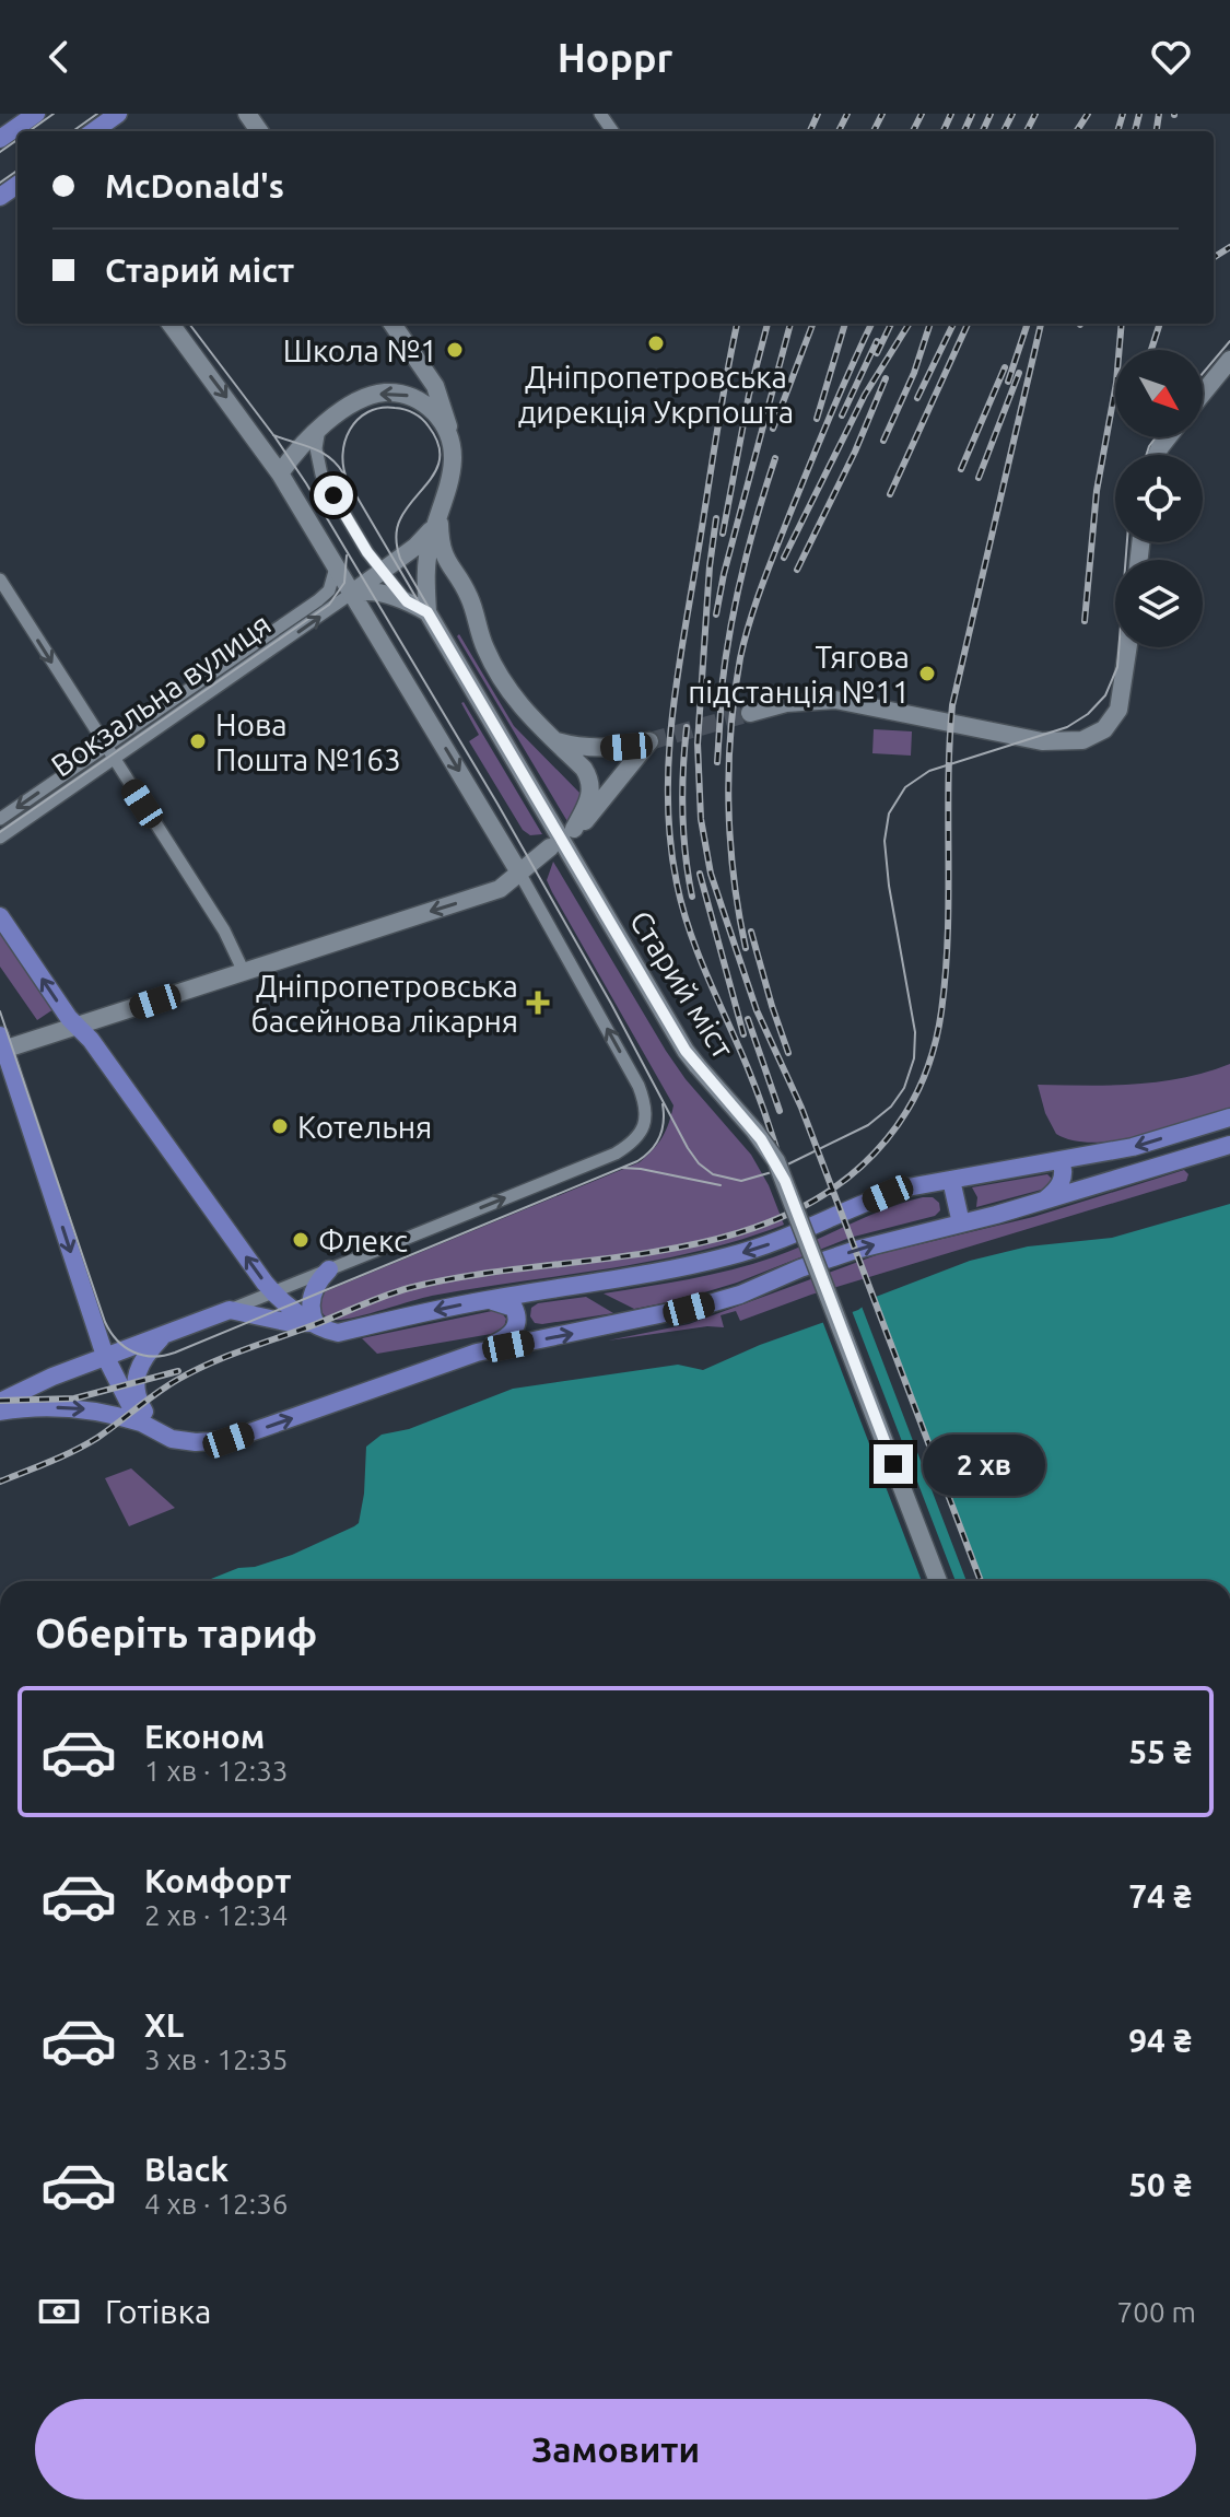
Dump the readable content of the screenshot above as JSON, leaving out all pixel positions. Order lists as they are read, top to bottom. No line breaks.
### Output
{"streets":{"main road":["Старий міст"],"street":["Вокзальна вулиця"]},"places":{"other":["Дніпропетровська дирекція Укрпошта","Школа №1","Тягова пiдстанцiя №11","Нова Пошта №163","Котельня","Флекс"],"health":["Дніпропетровська басейнова лікарня"]},"north":"bottom right","page":{"header":"Hoppr","banner":["McDonald's","Старий міст"],"bubble":"2 хв","heading":"Оберіть тариф","list":[{"name":"Економ","note":"1 хв · 12:33","value":"55 ₴"},{"name":"Комфорт","note":"2 хв · 12:34","value":"74 ₴"},{"name":"XL","note":"3 хв · 12:35","value":"94 ₴"},{"name":"Black","note":"4 хв · 12:36","value":"50 ₴"}],"pay":["Готівка","700 m"],"buttons":"Замовити"}}
